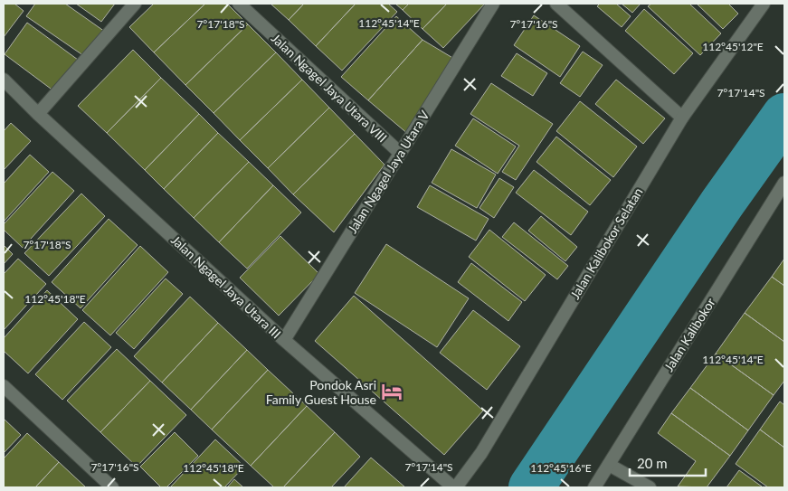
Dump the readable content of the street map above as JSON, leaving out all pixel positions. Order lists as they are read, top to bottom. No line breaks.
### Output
{"streets":{"street":["Jalan Ngagel Jaya Utara VIII","Jalan Ngagel Jaya Utara V","Jalan Kalibokor Selatan","Jalan Ngagel Jaya Utara III","Jalan Kalibokor"]},"crossings":[["Jalan Ngagel Jaya Utara VIII","Jalan Ngagel Jaya Utara V"],["Jalan Ngagel Jaya Utara V","Jalan Ngagel Jaya Utara III"],["Jalan Kalibokor Selatan","Jalan Ngagel Jaya Utara III"]],"places":{"hotel":["Pondok Asri Family Guest House"]},"scale_bar":"20 m","coordinates":["112°45'14\"E","7°17'18\"S","7°17'16\"S","112°45'12\"E","7°17'14\"S","112°45'18\"E","112°45'16\"E"]}
